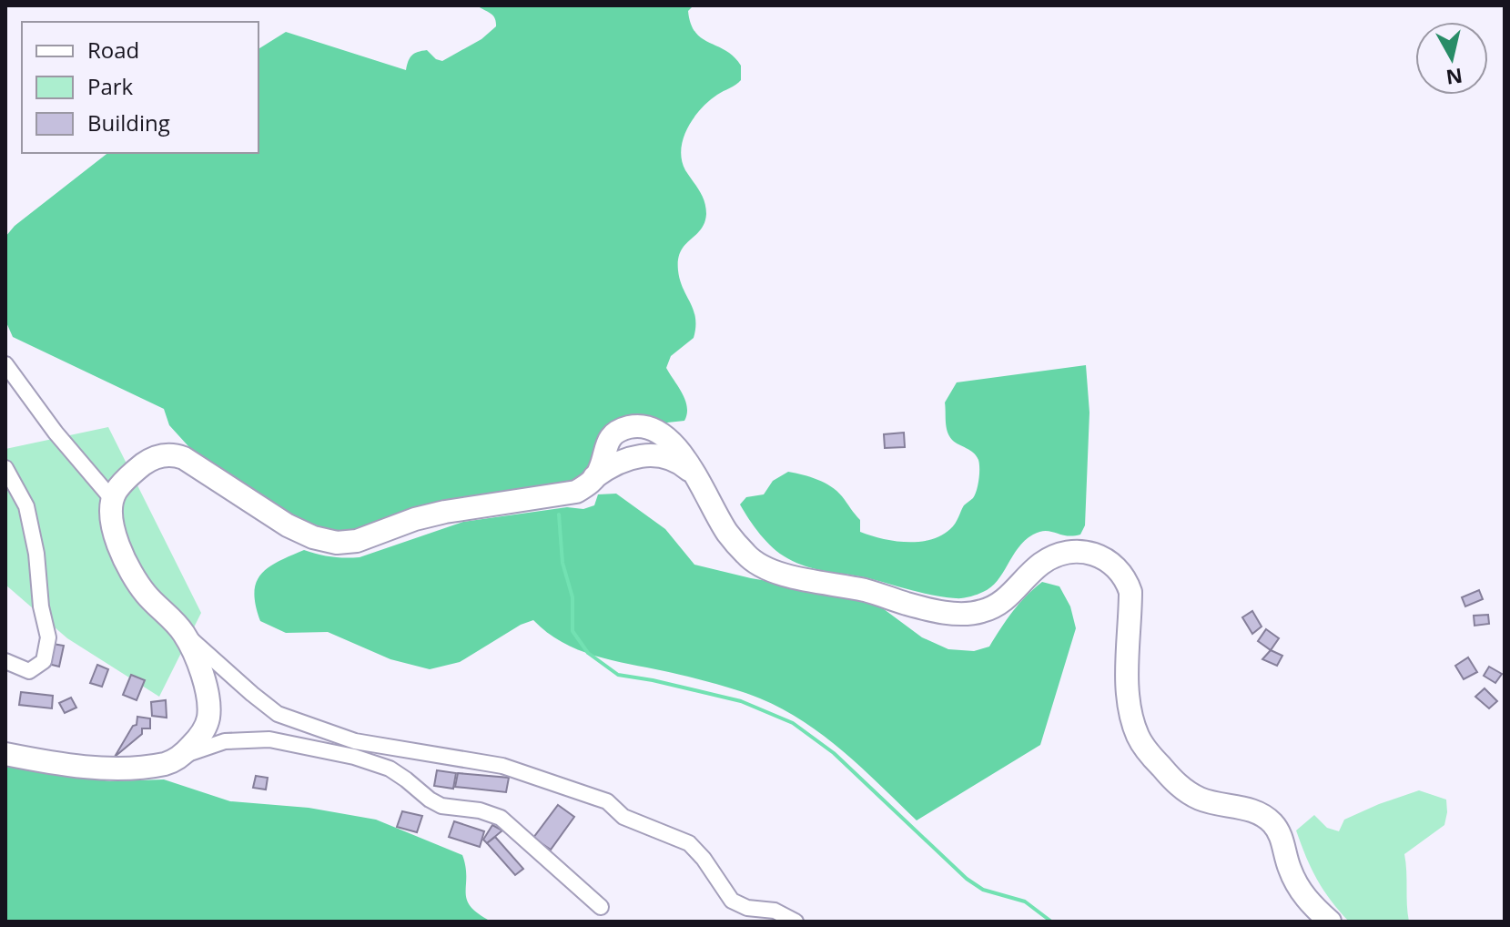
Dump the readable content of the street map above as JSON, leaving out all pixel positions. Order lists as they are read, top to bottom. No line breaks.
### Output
{"legend":["Road","Park","Building"],"north":"bottom"}
